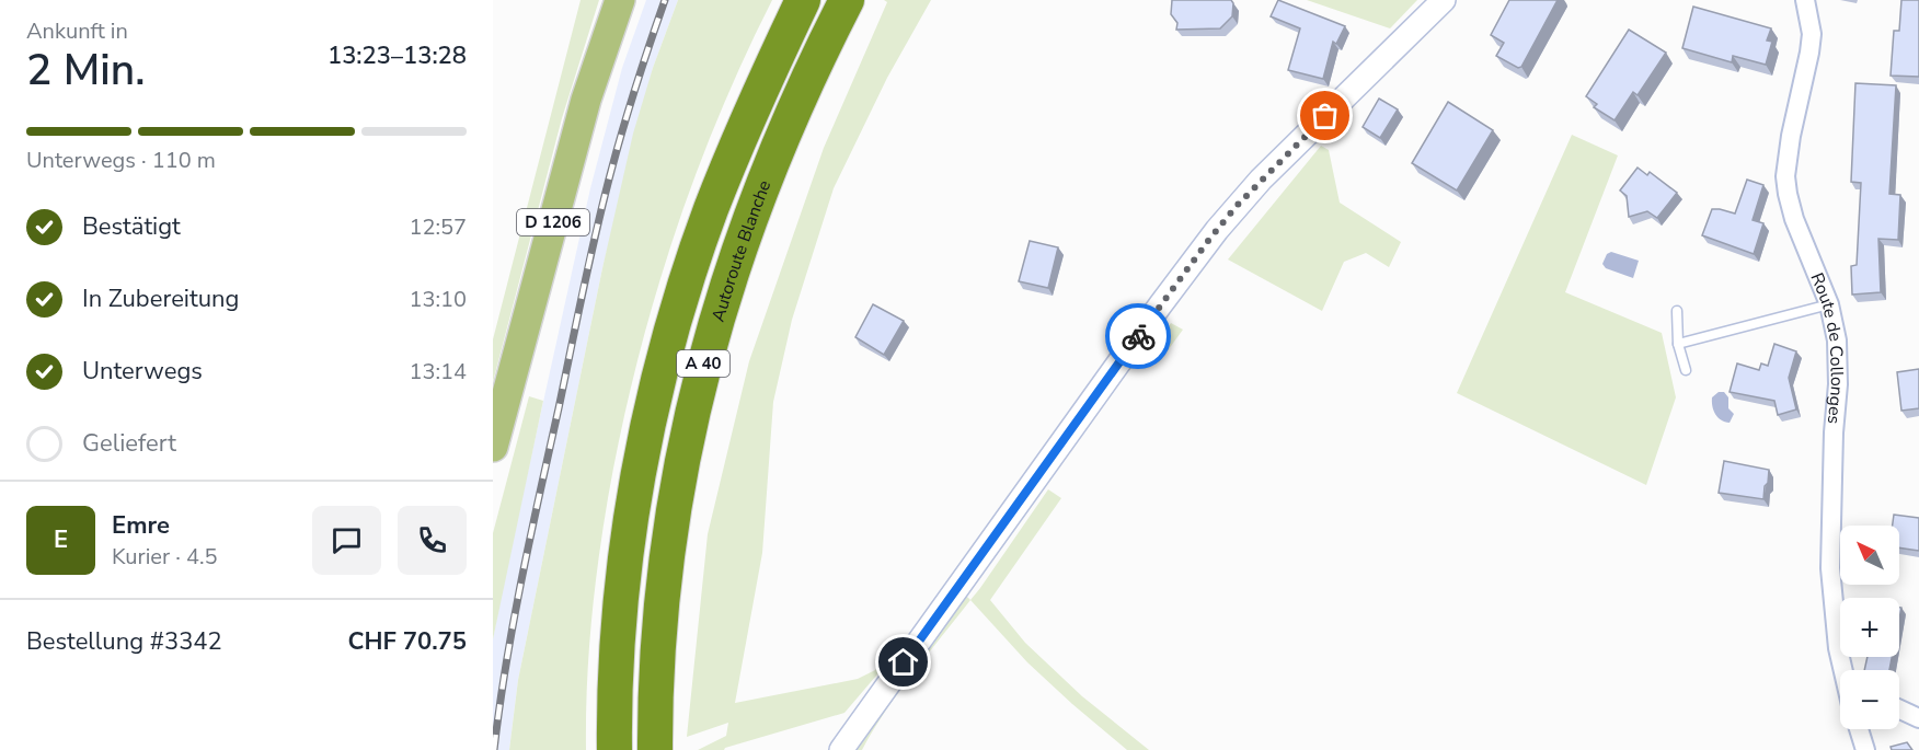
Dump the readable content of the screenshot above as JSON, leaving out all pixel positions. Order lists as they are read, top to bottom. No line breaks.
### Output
{"streets":{"highway":["Autoroute Blanche","A 40"],"main road":["D 1206"],"street":["Route de Collonges"]},"north":"top left","page":{"heading":["2 Min.","Ankunft in","13:23–13:28"],"panel":["Emre","Kurier · 4.5","Bestellung #3342","CHF 70.75"],"bar":"Unterwegs · 110 m","list":[["Bestätigt","12:57"],["In Zubereitung","13:10"],["Unterwegs","13:14"],"Geliefert"],"round":"E","map_buttons":["+","−"]}}
